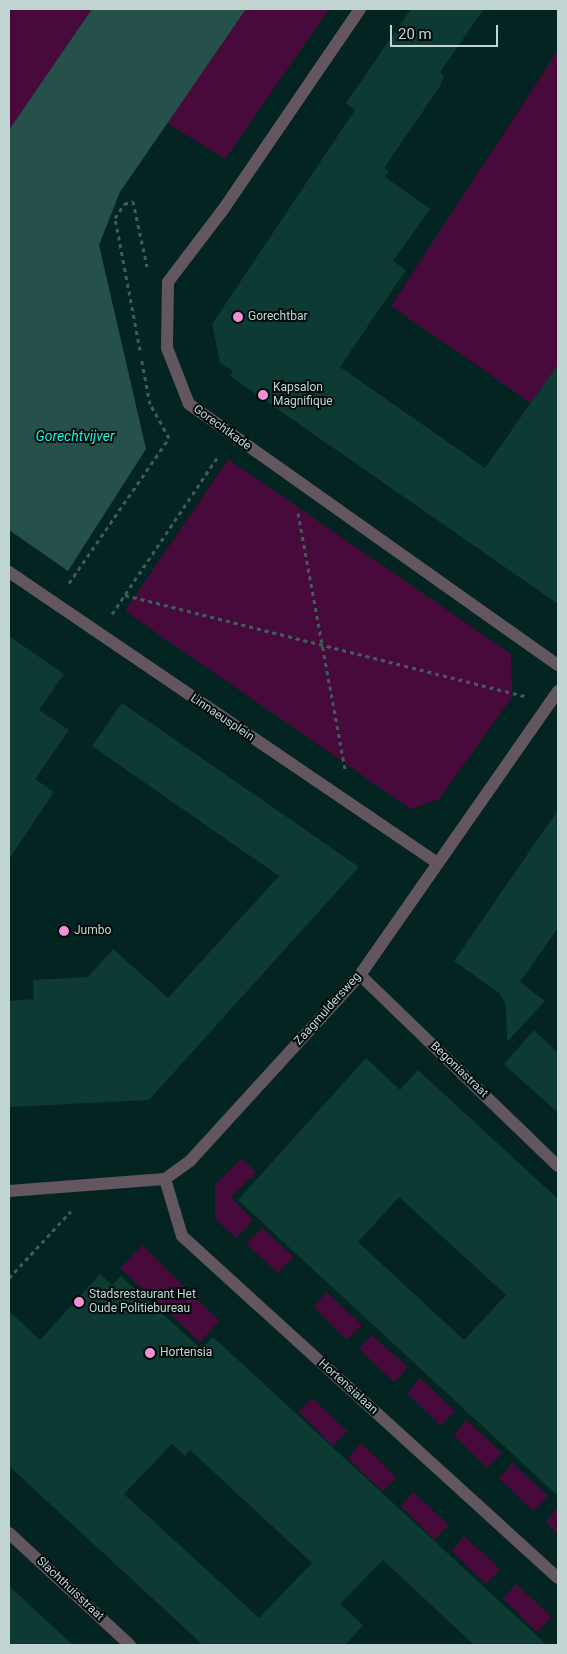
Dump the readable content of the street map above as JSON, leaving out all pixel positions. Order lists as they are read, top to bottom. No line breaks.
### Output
{"streets":{"street":["Gorechtkade","Linnaeusplein","Zaagmuldersweg","Begoniastraat","Hortensialaan","Slachthuisstraat"]},"crossings":[["Linnaeusplein","Zaagmuldersweg"],["Zaagmuldersweg","Begoniastraat"],["Zaagmuldersweg","Hortensialaan"]],"water":["Gorechtvijver"],"places":["Gorechtbar","Kapsalon Magnifique","Jumbo","Stadsrestaurant Het Oude Politiebureau","Hortensia"],"scale_bar":"20 m"}
